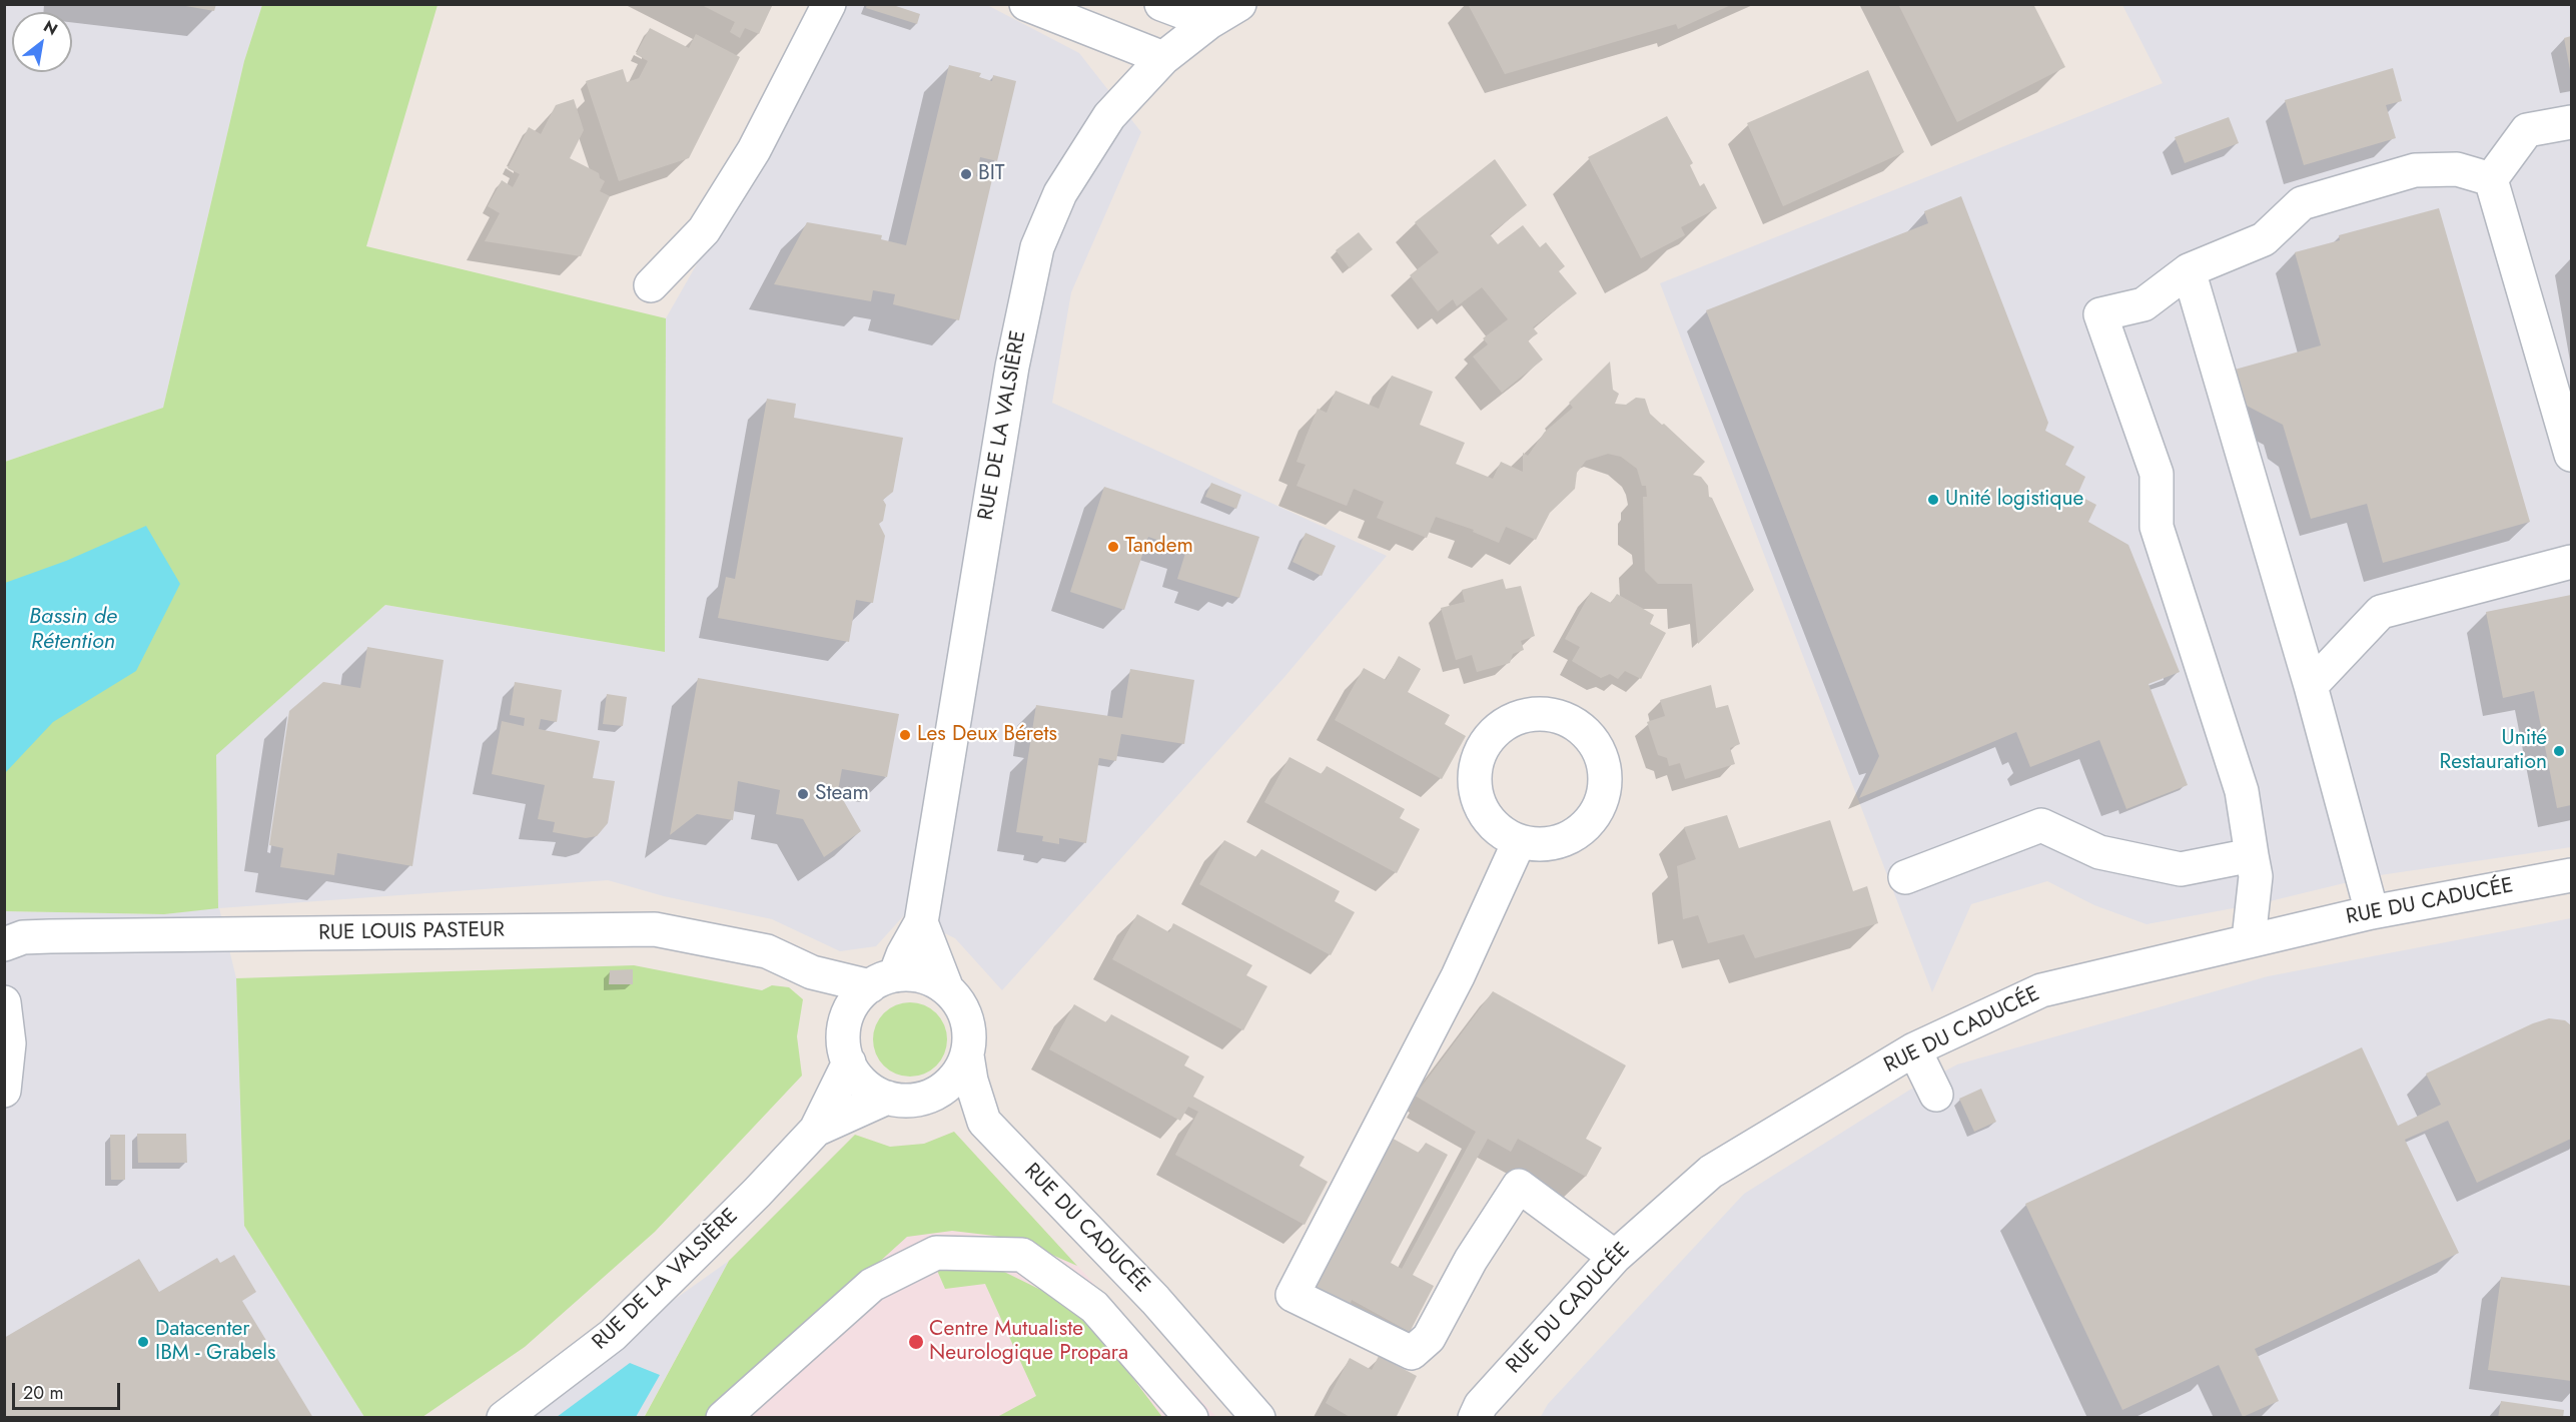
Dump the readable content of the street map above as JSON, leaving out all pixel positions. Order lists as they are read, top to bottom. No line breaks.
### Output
{"streets":{"street":["RUE DE LA VALSIÈRE","RUE DU CADUCÉE","RUE LOUIS PASTEUR"]},"crossings":[["RUE DE LA VALSIÈRE","RUE DU CADUCÉE"],["RUE DE LA VALSIÈRE","RUE LOUIS PASTEUR"],["RUE DU CADUCÉE","RUE LOUIS PASTEUR"]],"water":["Bassin de Rétention"],"places":["BIT","Unité logistique","Tandem","Les Deux Bérets","Unité Restauration","Steam","Datacenter IBM - Grabels","Centre Mutualiste Neurologique Propara"],"scale_bar":"20 m","north":"top right"}
